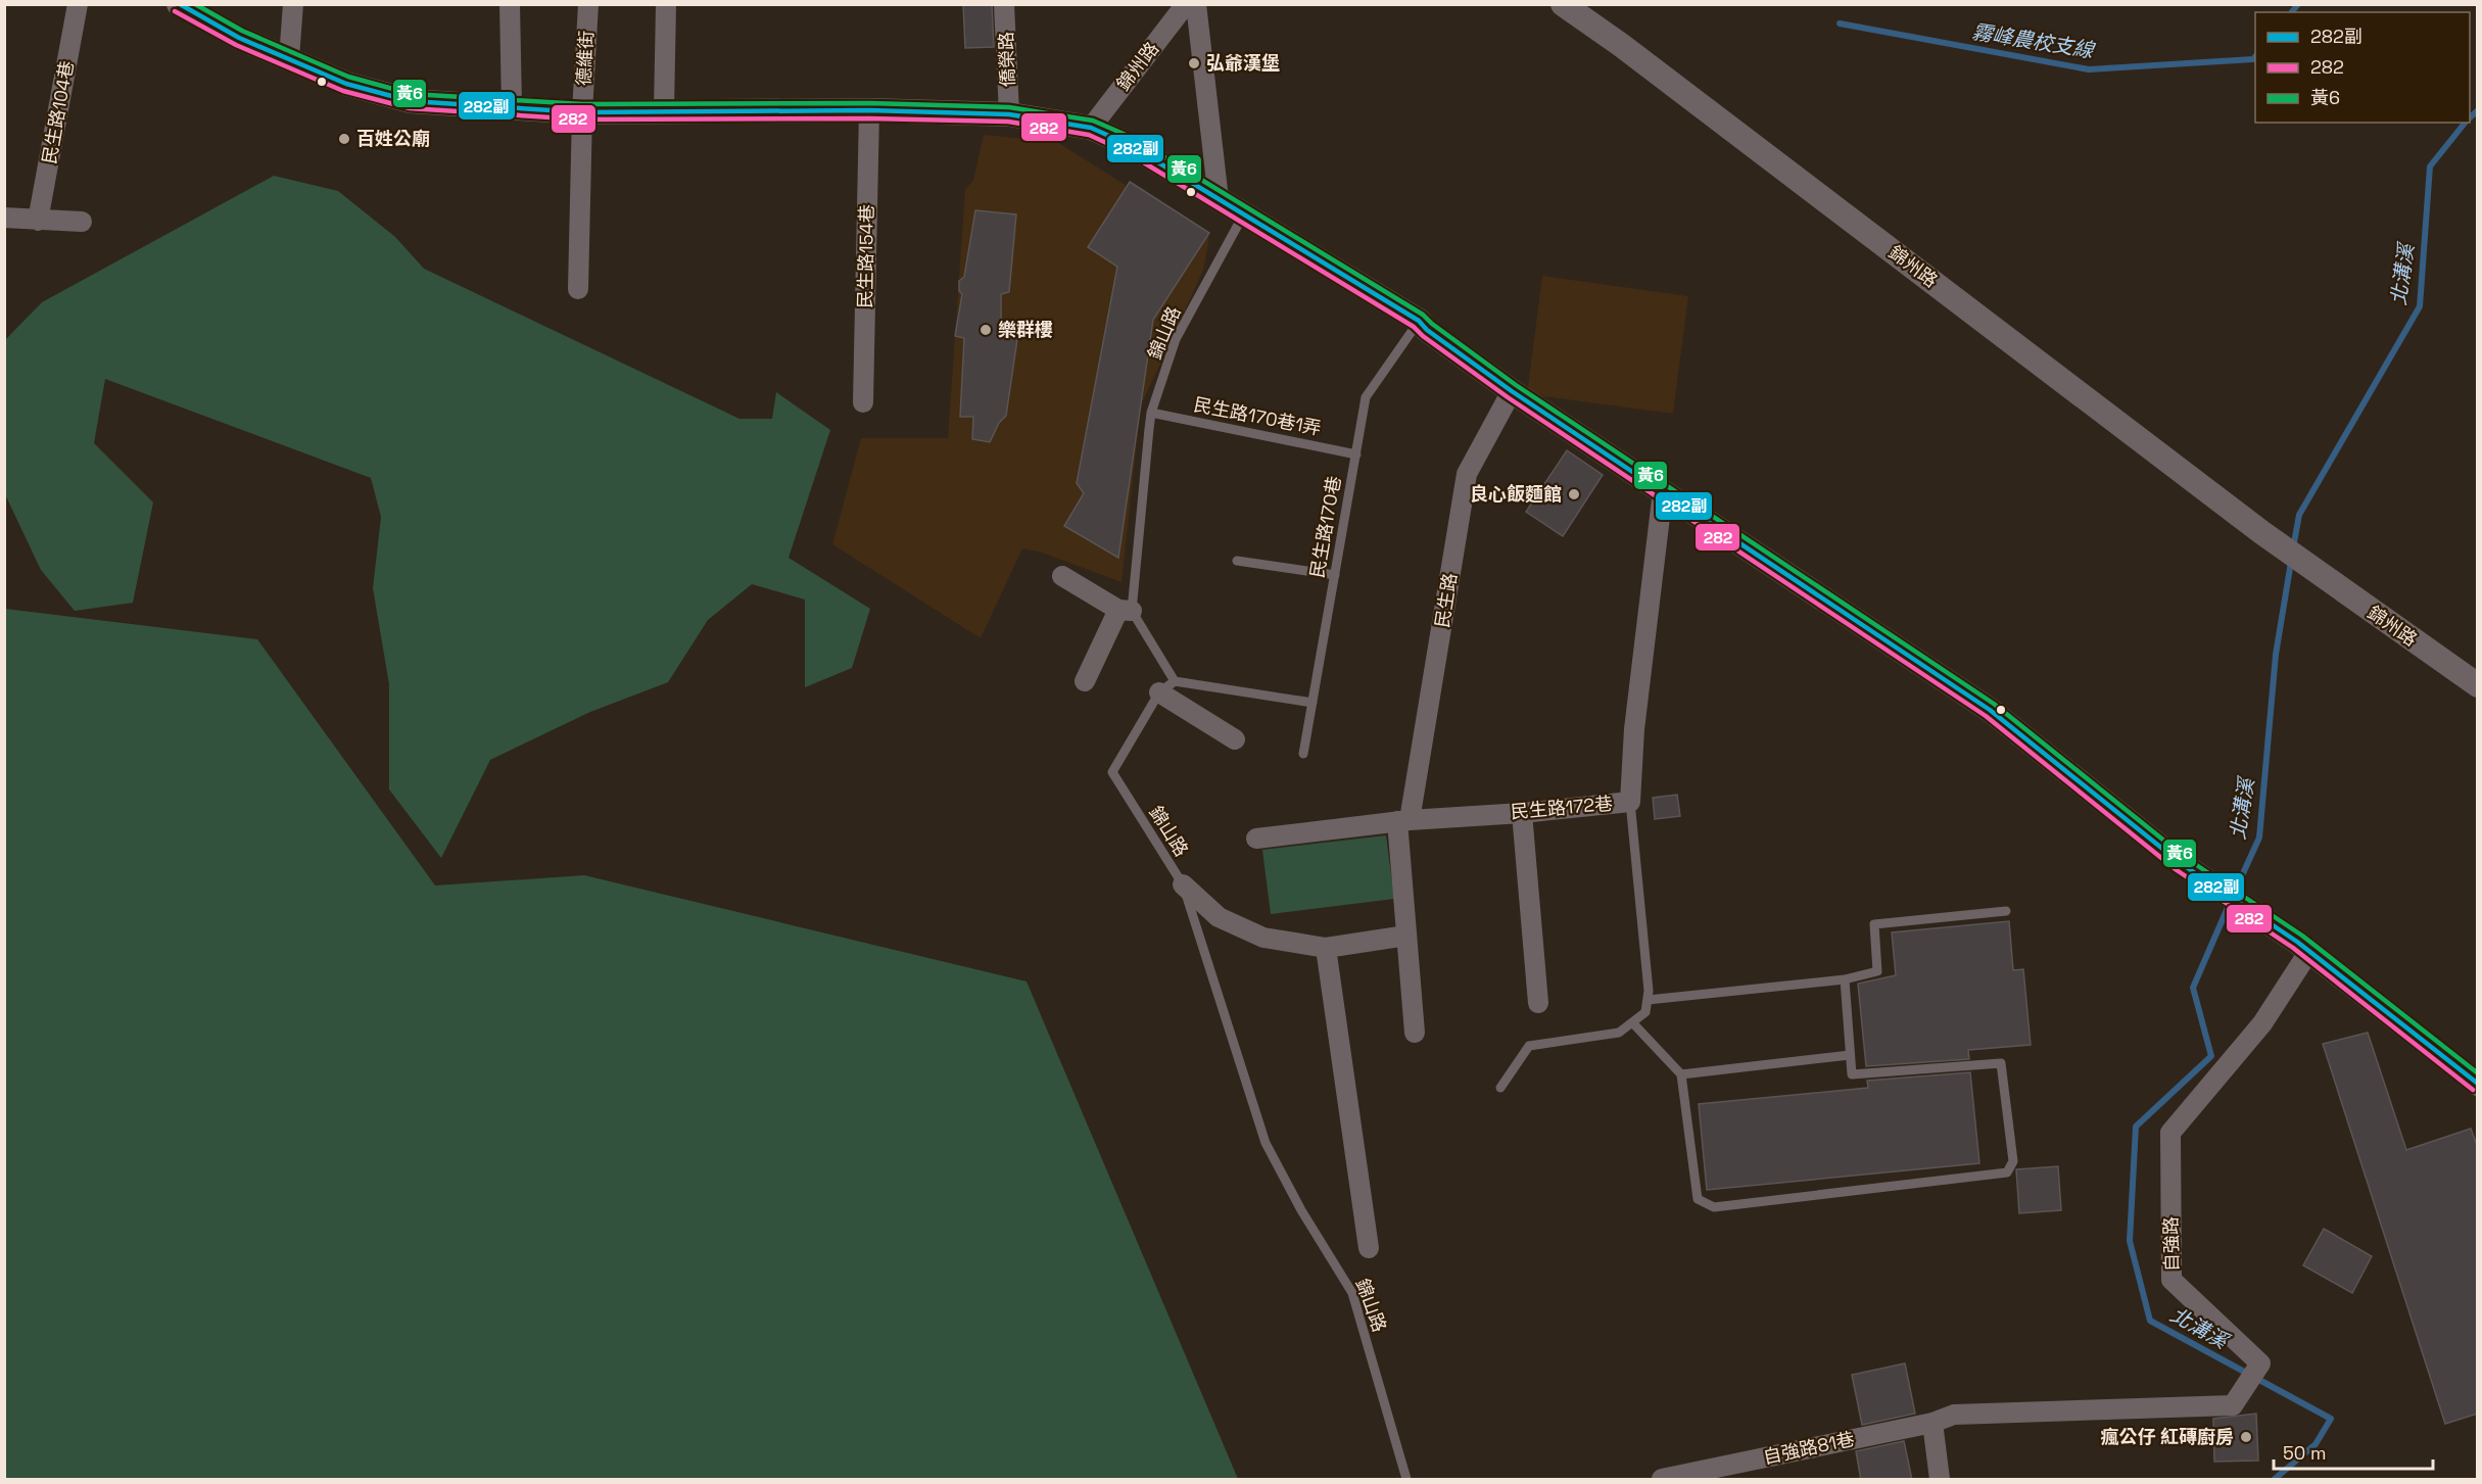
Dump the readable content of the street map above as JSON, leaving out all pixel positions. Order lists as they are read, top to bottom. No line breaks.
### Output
{"streets":{"street":["德維街","僑榮路","錦州路","民生路104巷","民生路154巷","民生路","民生路172巷","自強路","自強路81巷"],"lane":["錦山路","民生路170巷1弄","民生路170巷"]},"crossings":[["錦山路","民生路170巷1弄"],["民生路170巷1弄","民生路170巷"],["民生路","民生路172巷"],["自強路","自強路81巷"]],"water":["霧峰農校支線","北溝溪"],"places":["弘爺漢堡","百姓公廟","樂群樓","良心飯麵館","瘋公仔 紅磚廚房"],"lines":["transit line 282副","transit line 黃6","transit line 282"],"legend":["282副","282","黃6"],"scale_bar":"50 m"}
